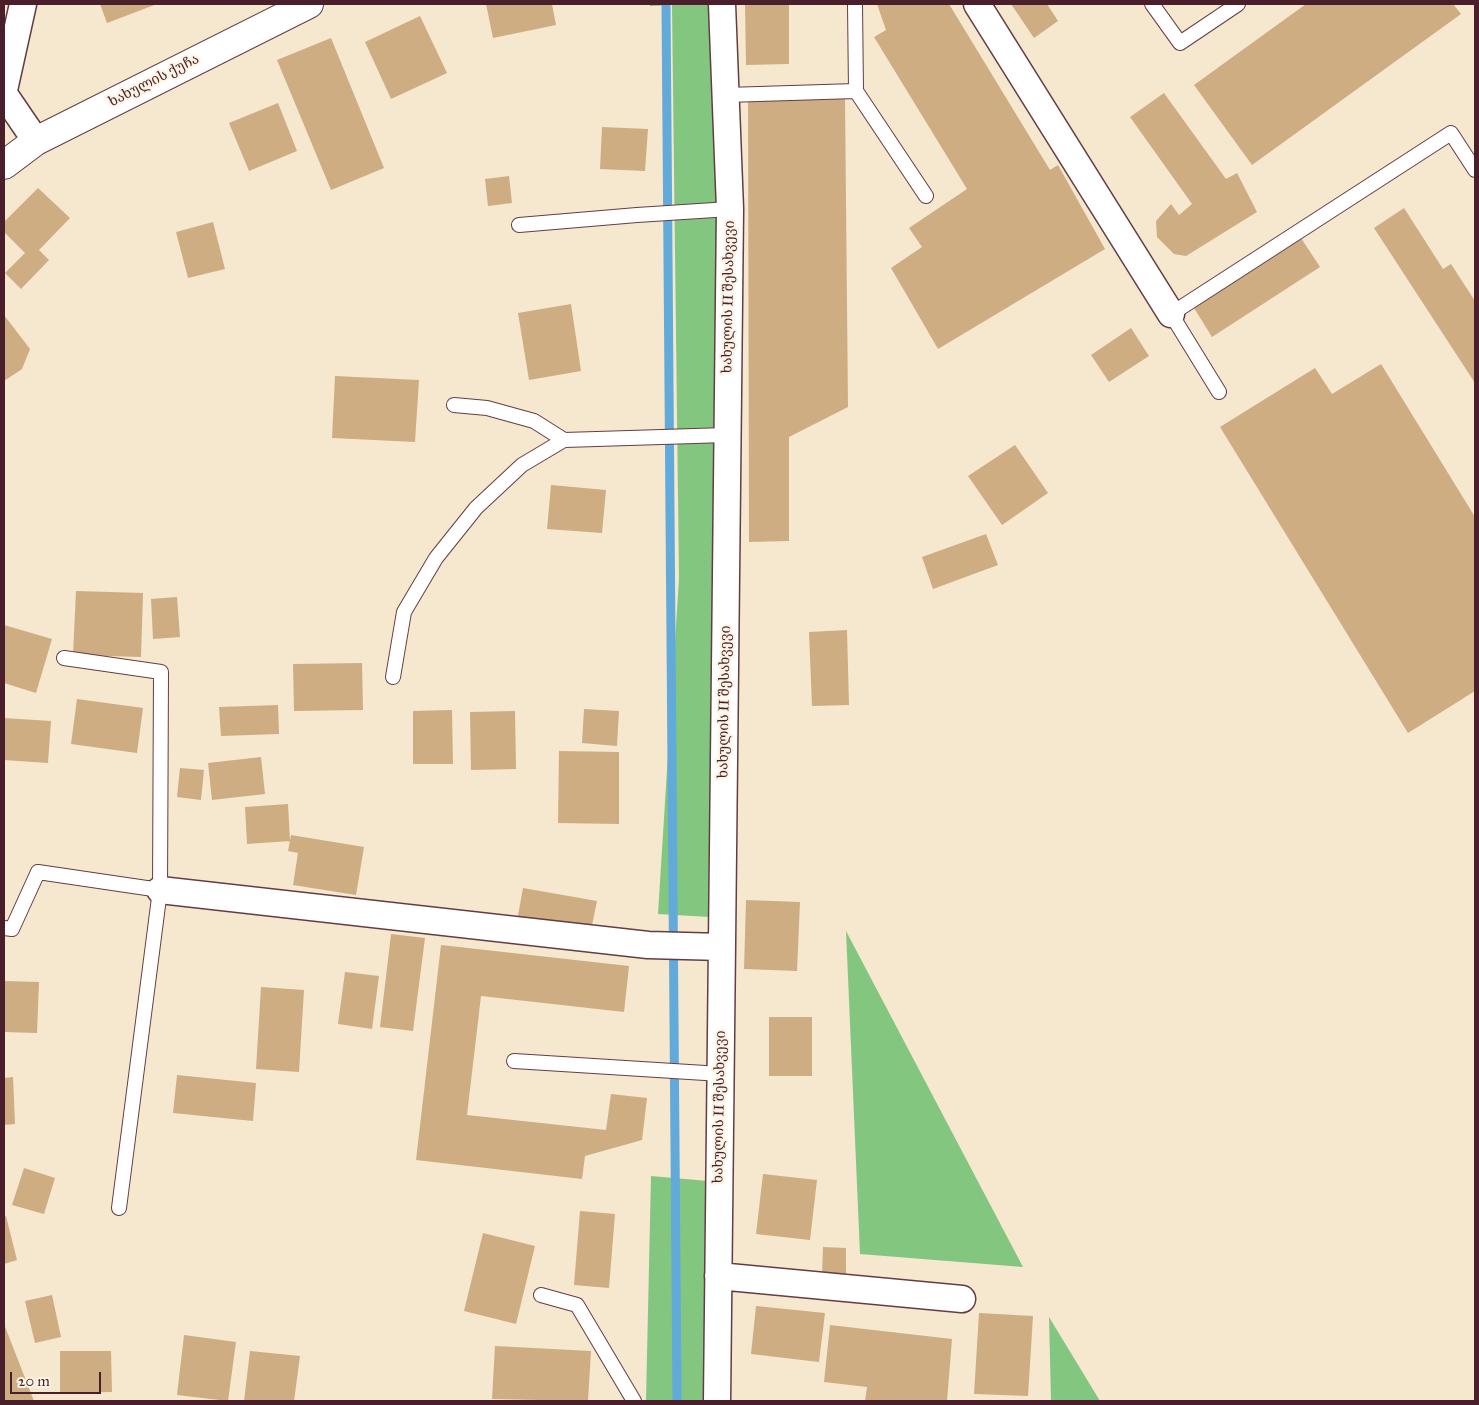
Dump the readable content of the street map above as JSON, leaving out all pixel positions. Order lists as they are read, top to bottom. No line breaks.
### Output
{"streets":{"street":["ხახულის ქუჩა","ხახულის II შესახვევი"]},"scale_bar":"20 m"}
